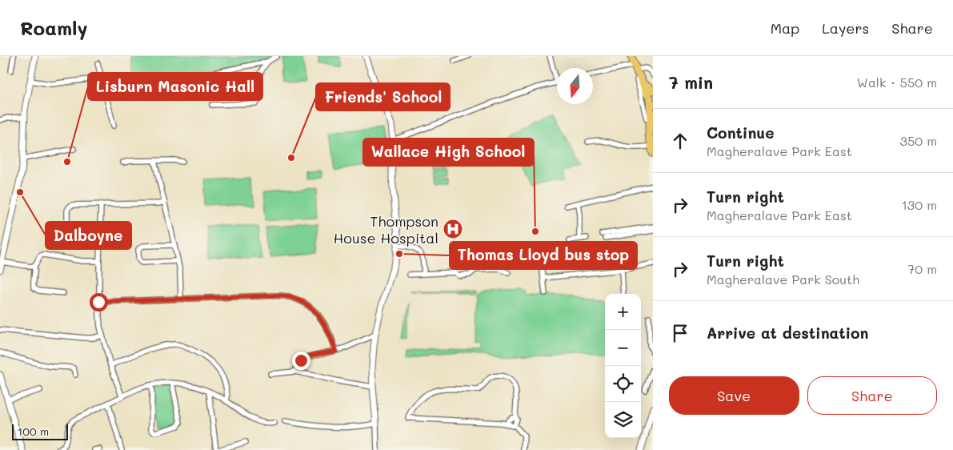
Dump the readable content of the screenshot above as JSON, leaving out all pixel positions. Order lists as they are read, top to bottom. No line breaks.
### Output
{"places":{"other":["Friends' School","Lisburn Masonic Hall","Dalboyne","Wallace High School","Thomas Lloyd bus stop"],"hospital":["Thompson House Hospital"]},"scale_bar":"100 m","north":"bottom","page":{"header":"Roamly","nav":["Map","Layers","Share"],"heading":["7 min","Walk · 550 m"],"list":[["Continue","Magheralave Park East","350 m"],["Turn right","Magheralave Park East","130 m"],["Turn right","Magheralave Park South","70 m"],"Arrive at destination"],"map_buttons":["+","−"],"buttons":["Save","Share"],"scale":"100 m"}}
